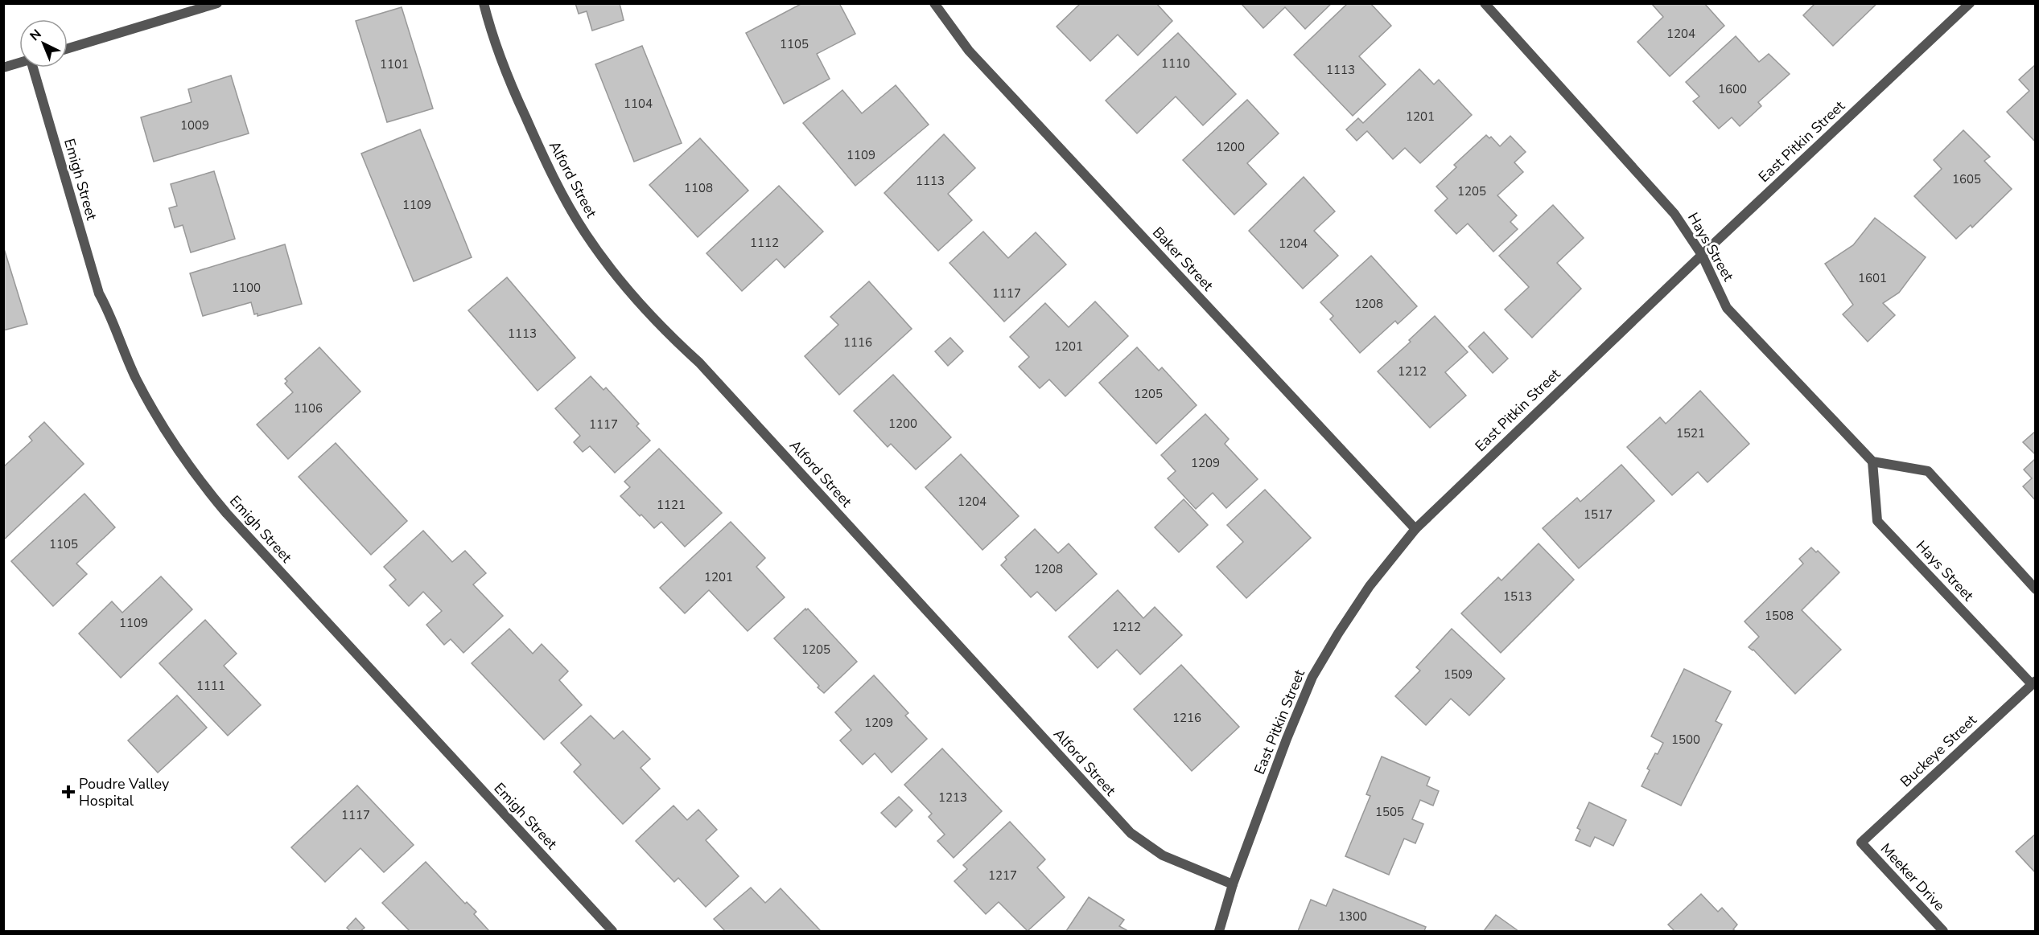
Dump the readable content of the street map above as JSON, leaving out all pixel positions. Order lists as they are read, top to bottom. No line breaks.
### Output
{"streets":{"street":["East Pitkin Street","Emigh Street","Alford Street","Hays Street","Baker Street","Buckeye Street","Meeker Drive"]},"crossings":[["East Pitkin Street","Alford Street"],["East Pitkin Street","Hays Street"],["East Pitkin Street","Baker Street"],["Hays Street","Buckeye Street"],["Buckeye Street","Meeker Drive"]],"places":{"health":["Poudre Valley Hospital"]},"house_numbers":["1204","1105","1110","1101","1113","1600","1104","1201","1009","1200","1109","1605","1113","1108","1205","1109","1112","1204","1601","1100","1117","1208","1113","1116","1201","1212","1205","1106","1200","1117","1521","1209","1204","1121","1517","1105","1208","1201","1513","1508","1109","1212","1205","1509","1111","1216","1209","1500","1213","1505","1117","1217","1300"],"north":"top left"}
